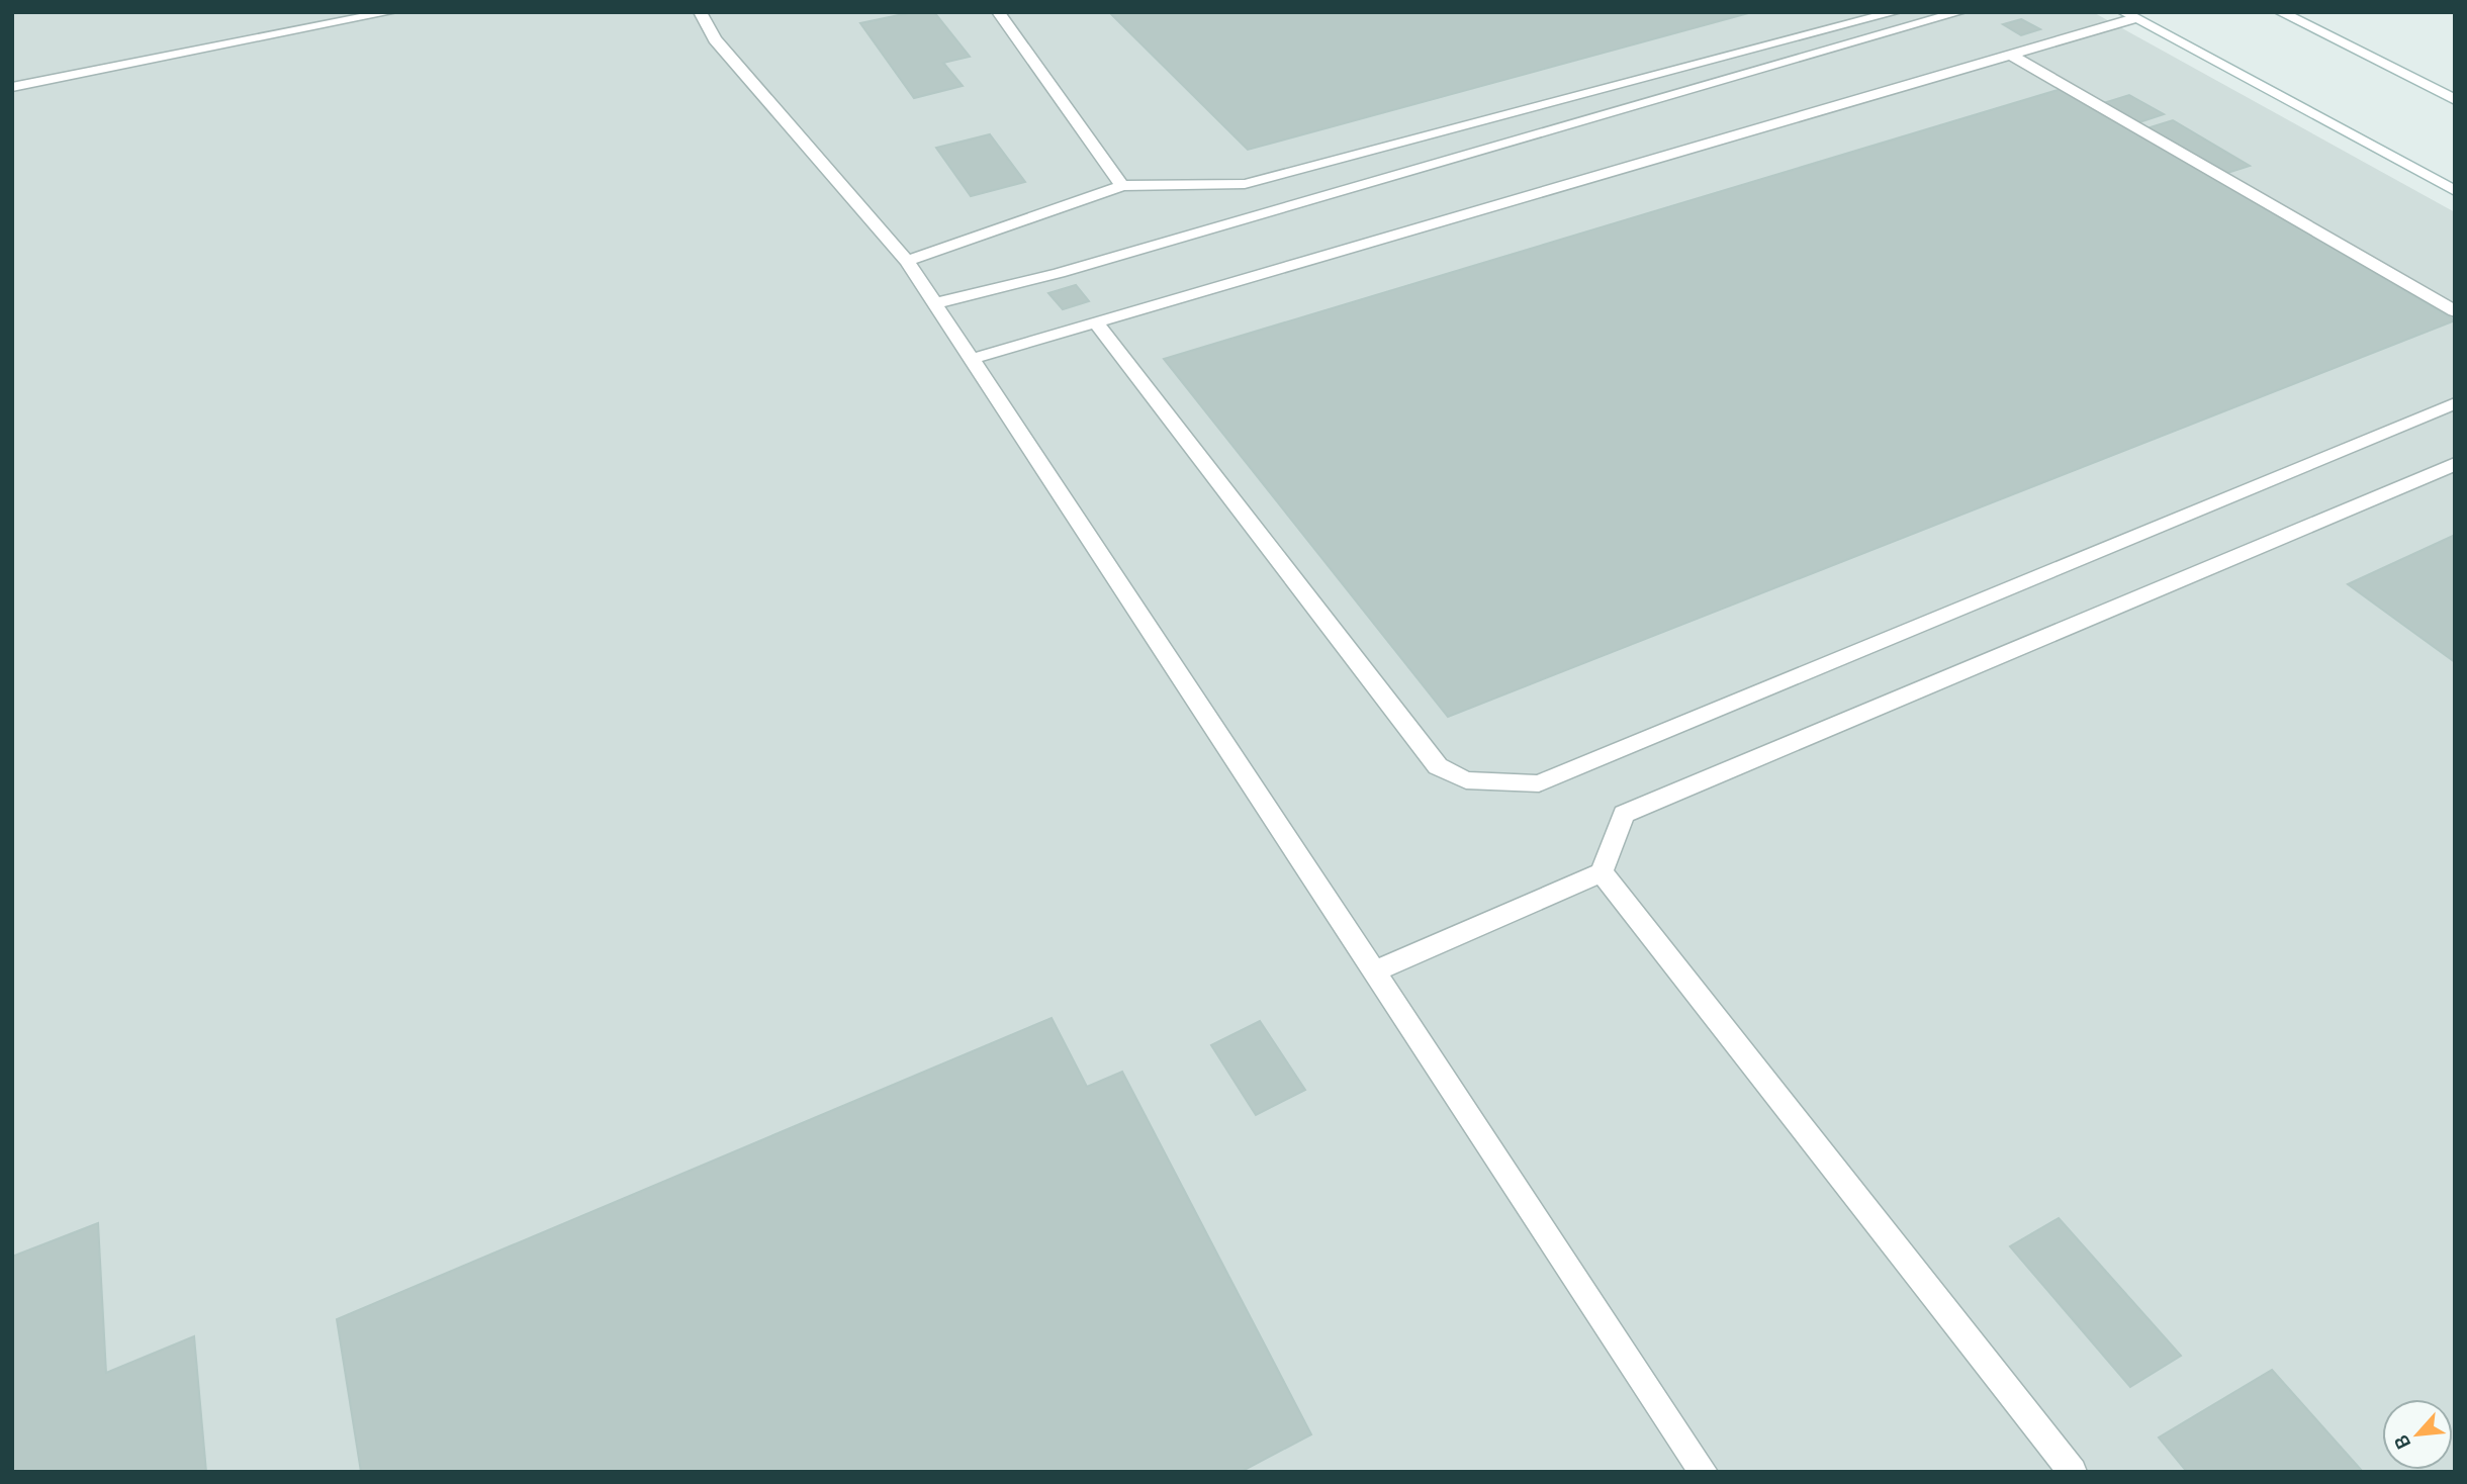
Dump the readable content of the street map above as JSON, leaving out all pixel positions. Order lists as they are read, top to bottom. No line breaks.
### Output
{"north":"bottom left"}
